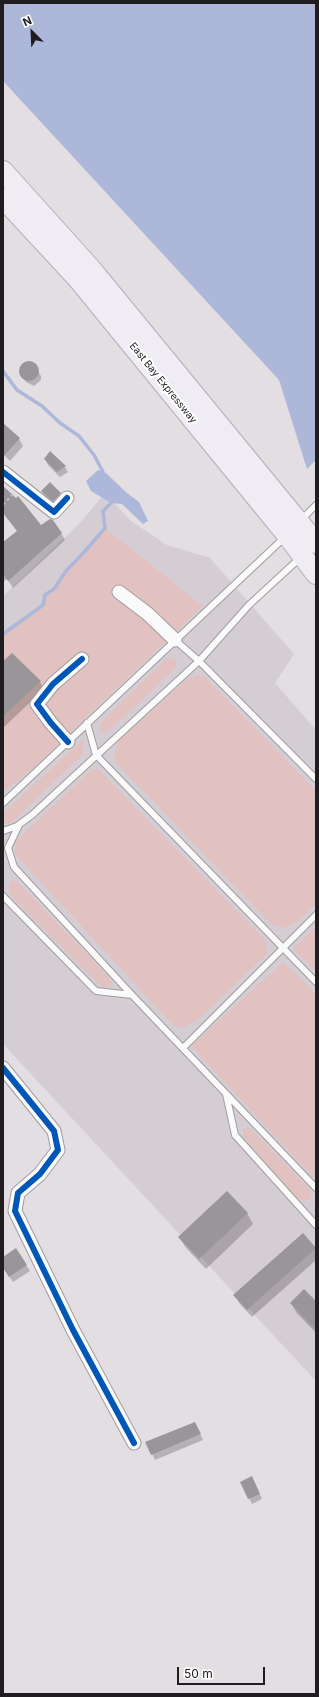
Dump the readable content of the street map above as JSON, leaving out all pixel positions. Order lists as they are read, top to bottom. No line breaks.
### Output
{"streets":{"main road":["East Bay Expressway"]},"scale_bar":"50 m","north":"top left"}
